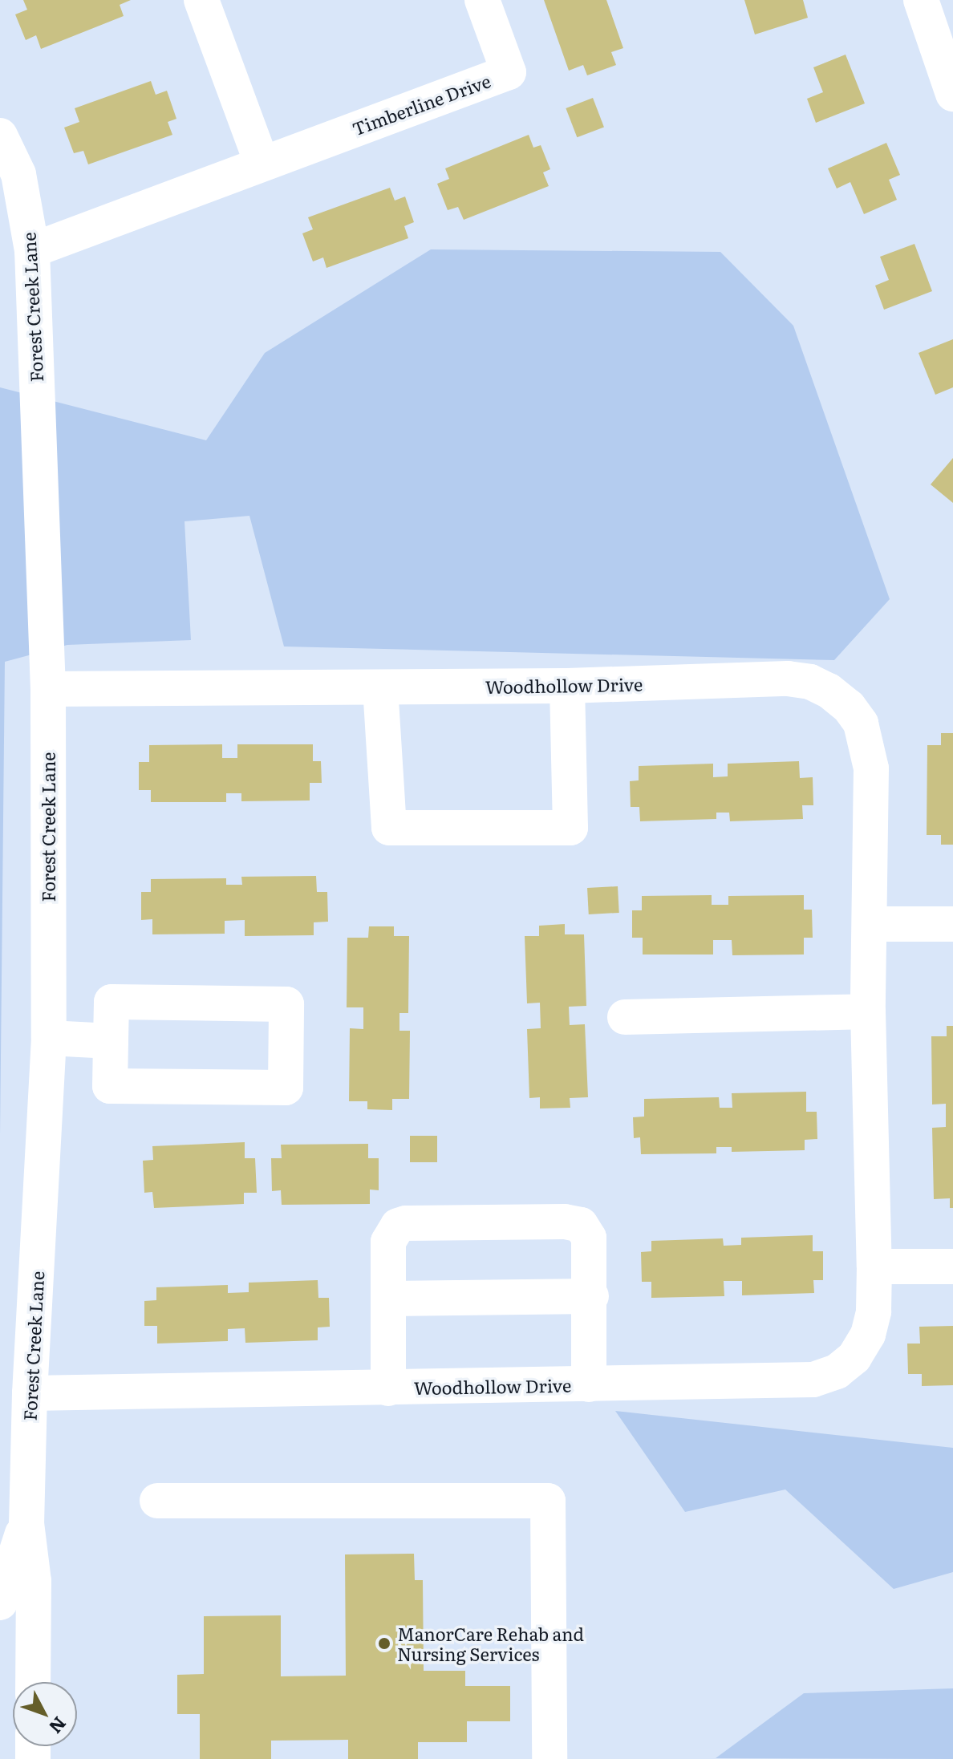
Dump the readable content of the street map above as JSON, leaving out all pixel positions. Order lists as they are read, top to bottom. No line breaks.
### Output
{"streets":{"street":["Timberline Drive","Forest Creek Lane","Woodhollow Drive"]},"crossings":[["Timberline Drive","Forest Creek Lane"],["Forest Creek Lane","Woodhollow Drive"]],"places":["ManorCare Rehab and Nursing Services"],"north":"bottom right"}
